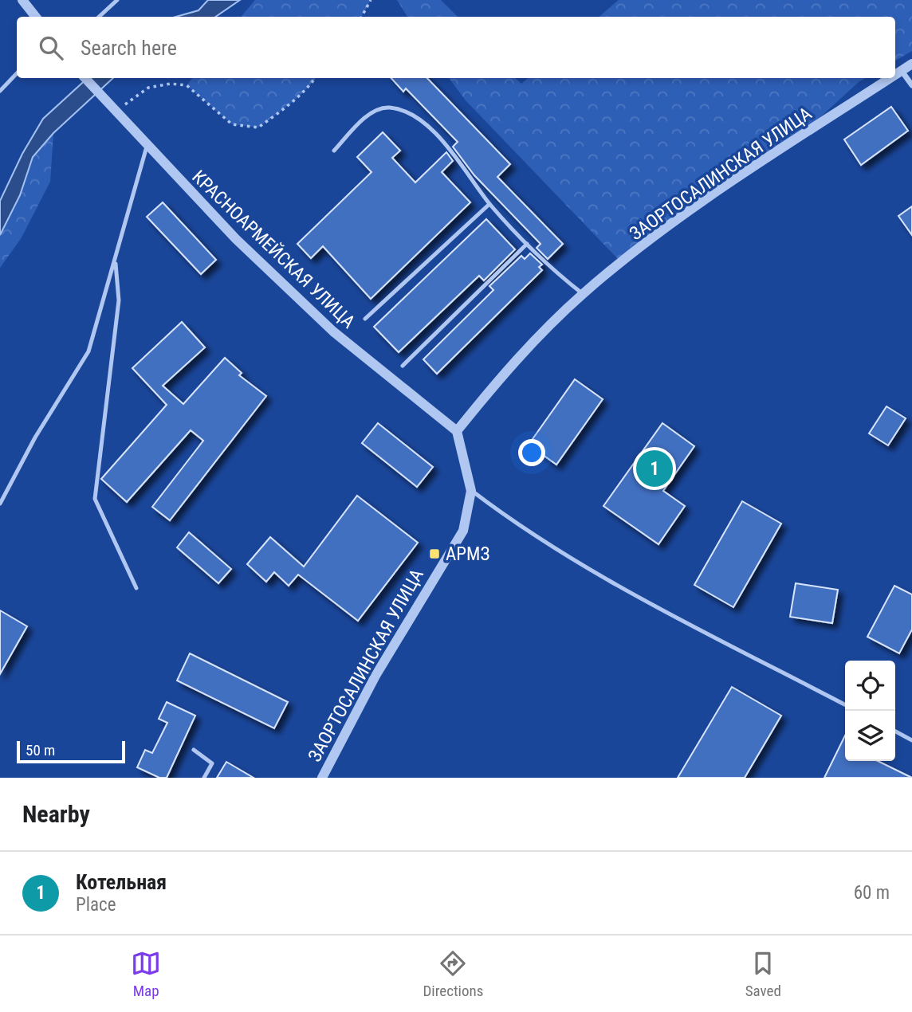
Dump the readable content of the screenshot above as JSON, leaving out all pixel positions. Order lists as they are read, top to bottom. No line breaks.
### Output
{"streets":{"street":["ЗАОРТОСАЛИНСКАЯ УЛИЦА","КРАСНОАРМЕЙСКАЯ УЛИЦА"]},"crossings":[["ЗАОРТОСАЛИНСКАЯ УЛИЦА","КРАСНОАРМЕЙСКАЯ УЛИЦА"]],"places":{"transit":["АРМЗ"]},"scale_bar":"50 m","page":{"search":"Search here","pins":"1","scale":"50 m","heading":"Nearby","list":[{"mark":"1","name":"Котельная","note":"Place","value":"60 m"}],"nav":["Map","Directions","Saved"]}}
